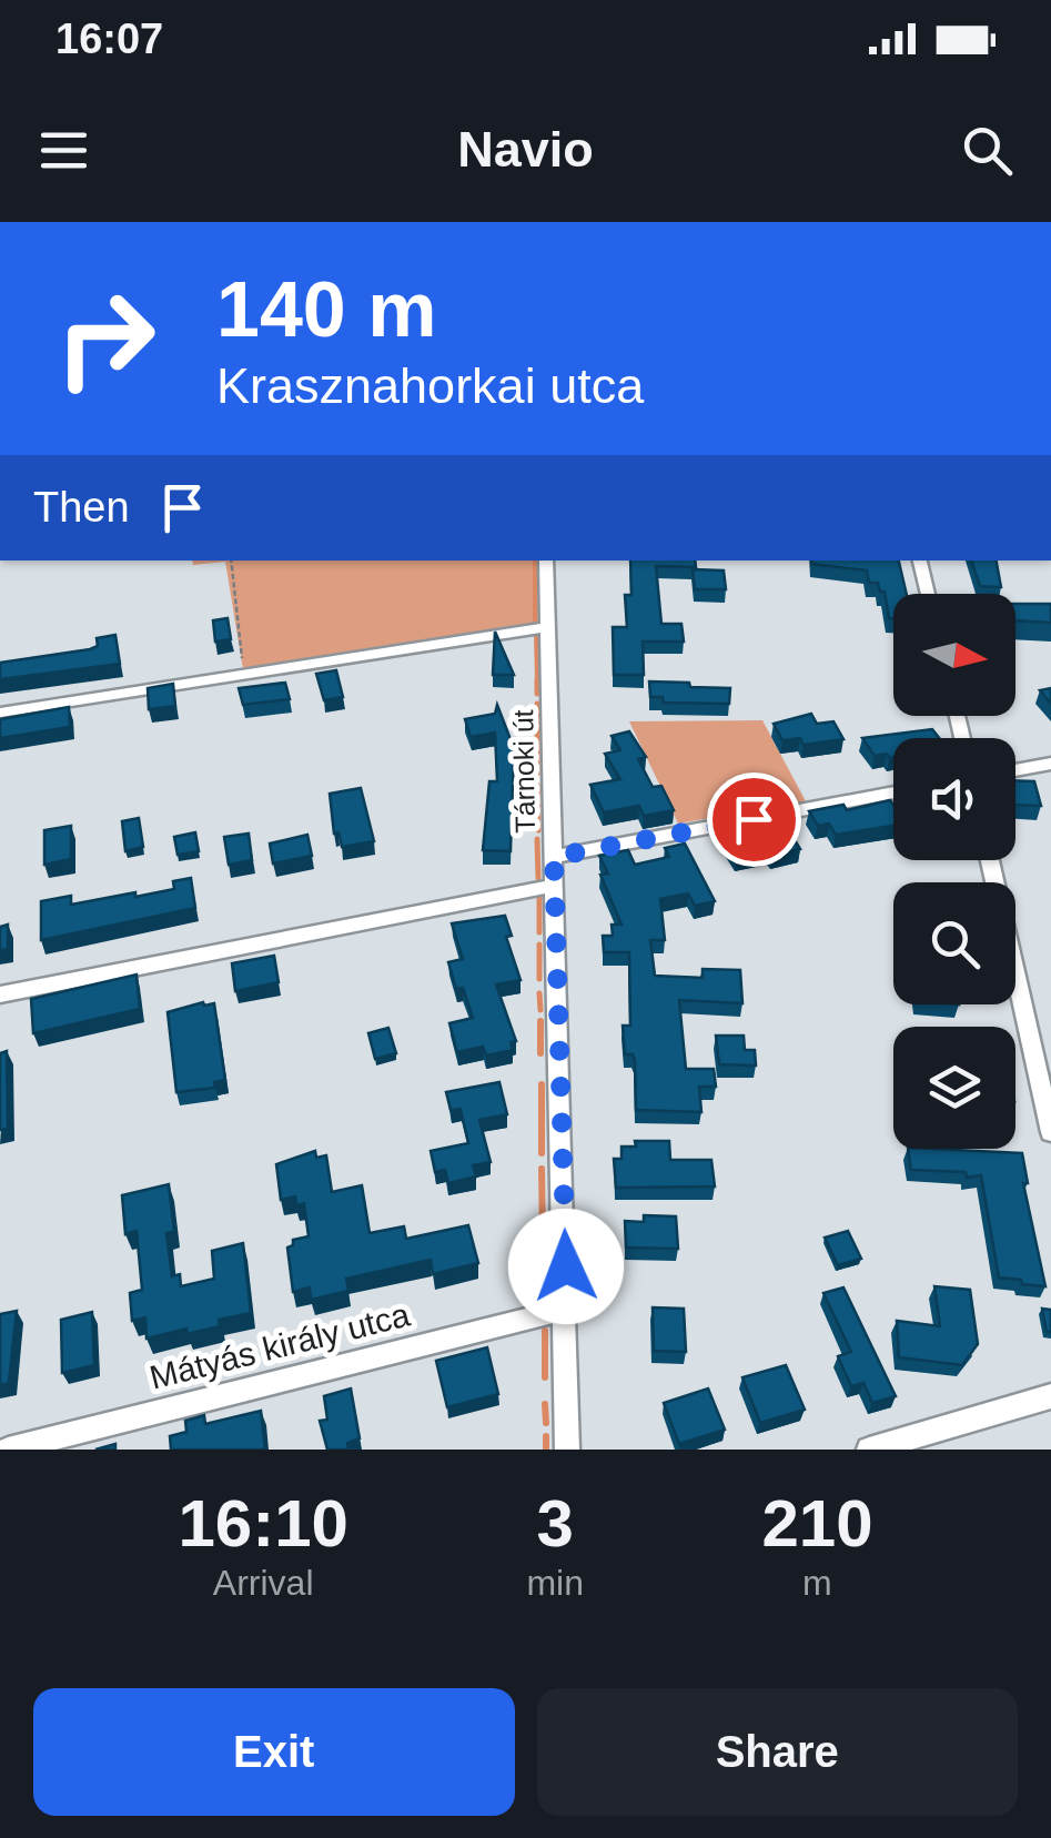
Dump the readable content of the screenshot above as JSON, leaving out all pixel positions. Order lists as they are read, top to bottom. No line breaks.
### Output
{"streets":{"street":["Tárnoki út","Mátyás király utca"]},"crossings":[["Tárnoki út","Mátyás király utca"]],"north":"right","page":{"status":"16:07","header":"Navio","turn":["140 m","Krasznahorkai utca"],"then":"Then","eta":["16:10","Arrival","3","min","210","m"],"buttons":["Exit","Share"]}}
